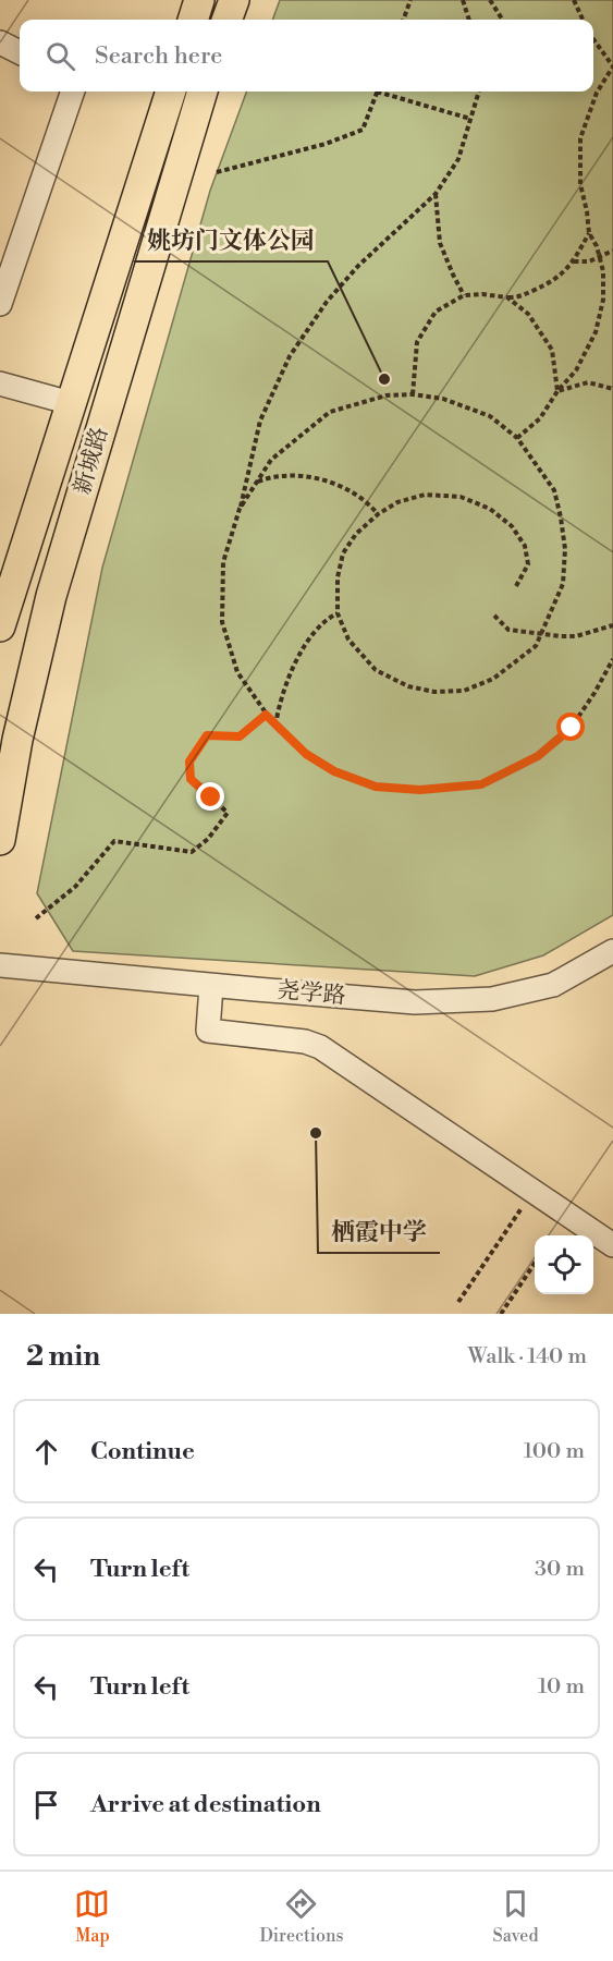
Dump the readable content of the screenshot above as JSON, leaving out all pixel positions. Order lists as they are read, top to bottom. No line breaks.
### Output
{"streets":{"main road":["新城路"],"street":["尧学路"]},"places":["姚坊门文体公园","栖霞中学"],"page":{"search":"Search here","heading":["2 min","Walk · 140 m"],"list":[["Continue","100 m"],["Turn left","30 m"],["Turn left","10 m"],"Arrive at destination"],"nav":["Map","Directions","Saved"]}}
